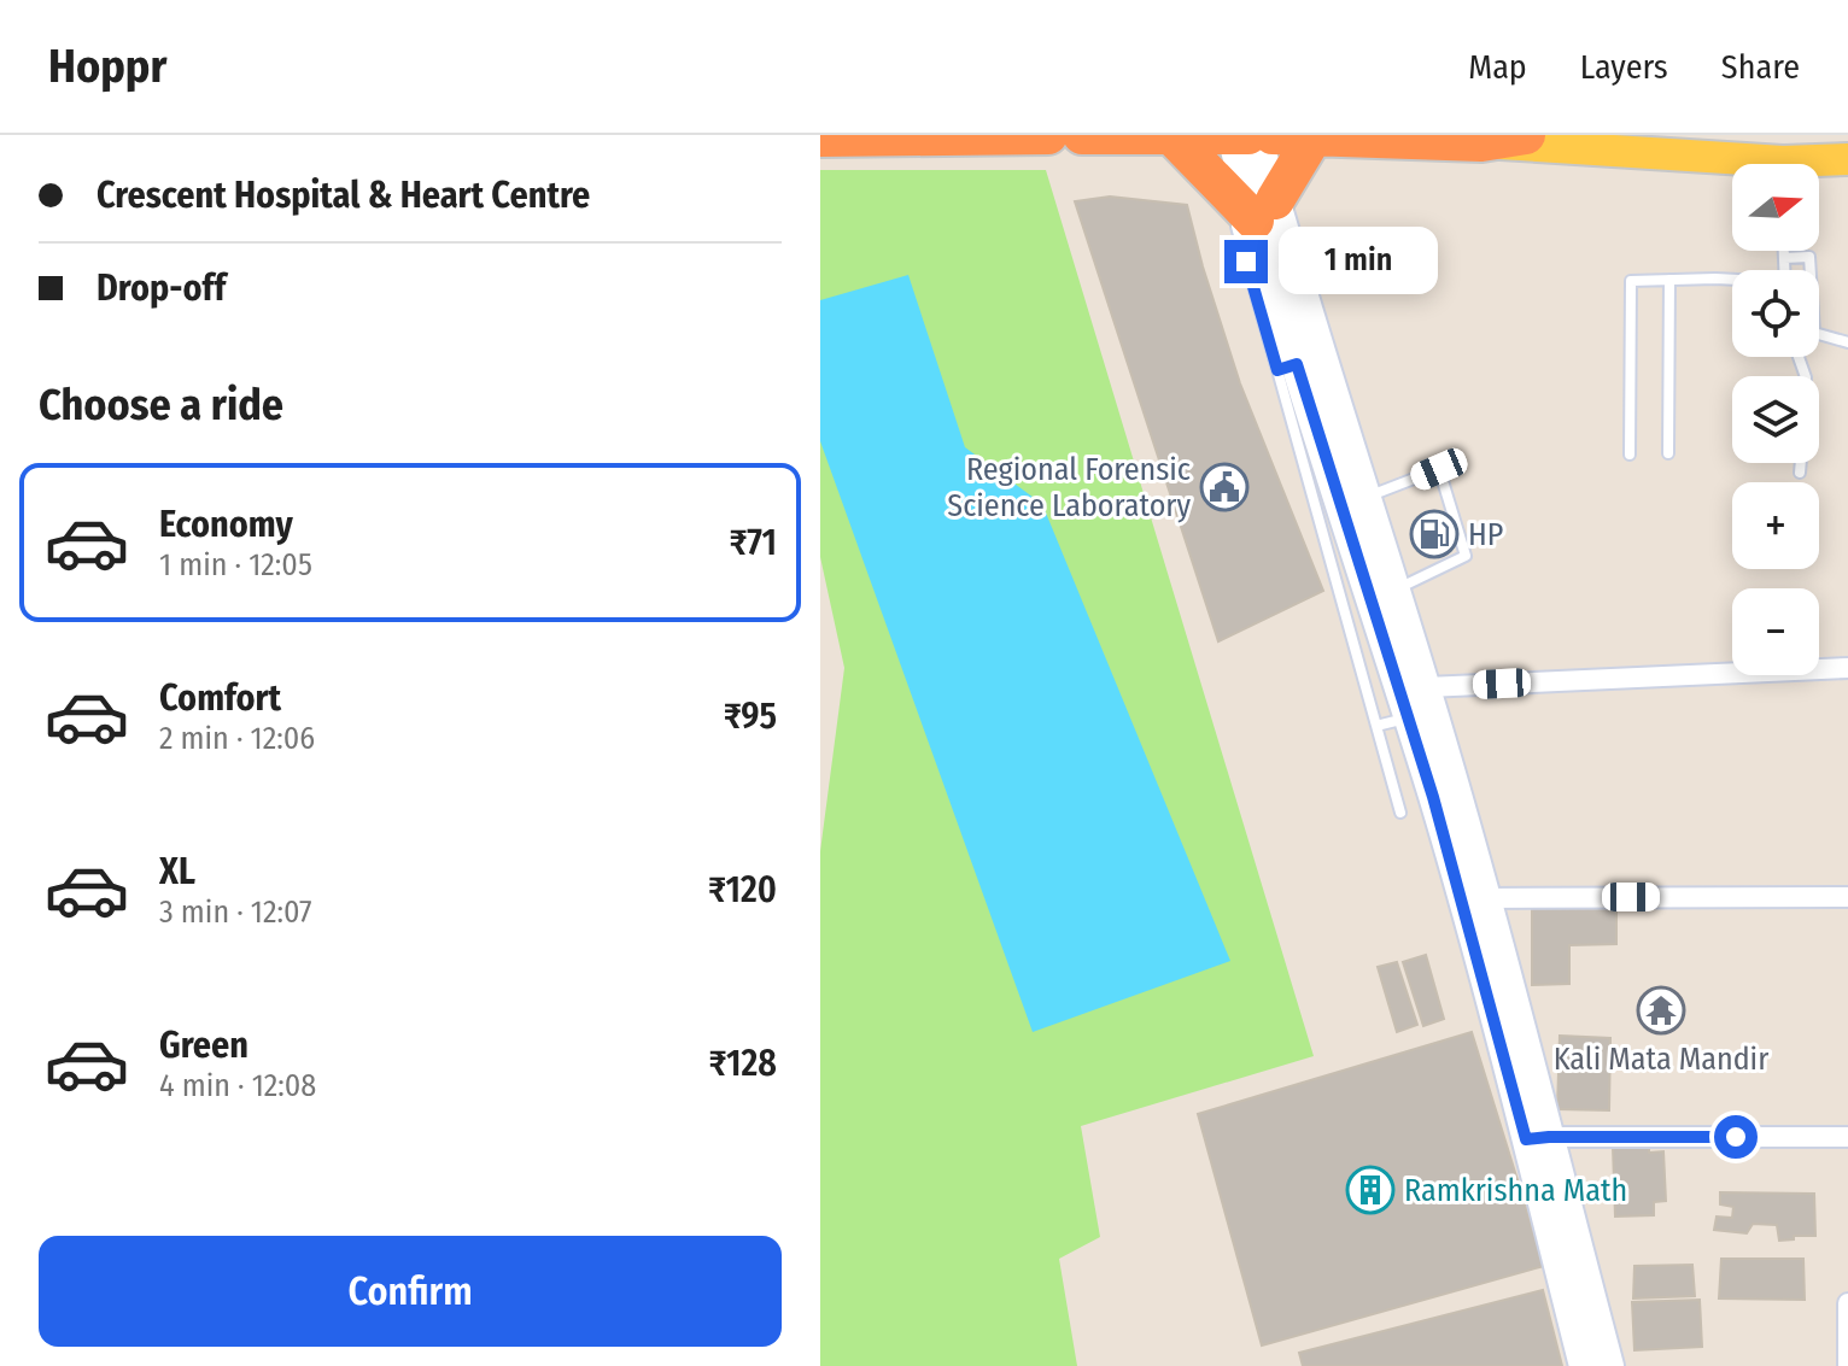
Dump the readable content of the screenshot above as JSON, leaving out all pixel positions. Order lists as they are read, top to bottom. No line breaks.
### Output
{"places":{"public building":["Regional Forensic Science Laboratory"],"fuel station":["HP"],"temple":["Kali Mata Mandir"],"building":["Ramkrishna Math"]},"north":"right","page":{"header":"Hoppr","nav":["Map","Layers","Share"],"banner":["Crescent Hospital & Heart Centre","Drop-off"],"map_buttons":["+","−"],"bubble":"1 min","heading":"Choose a ride","list":[{"name":"Economy","note":"1 min · 12:05","value":"₹71"},{"name":"Comfort","note":"2 min · 12:06","value":"₹95"},{"name":"XL","note":"3 min · 12:07","value":"₹120"},{"name":"Green","note":"4 min · 12:08","value":"₹128"}],"buttons":"Confirm"}}
